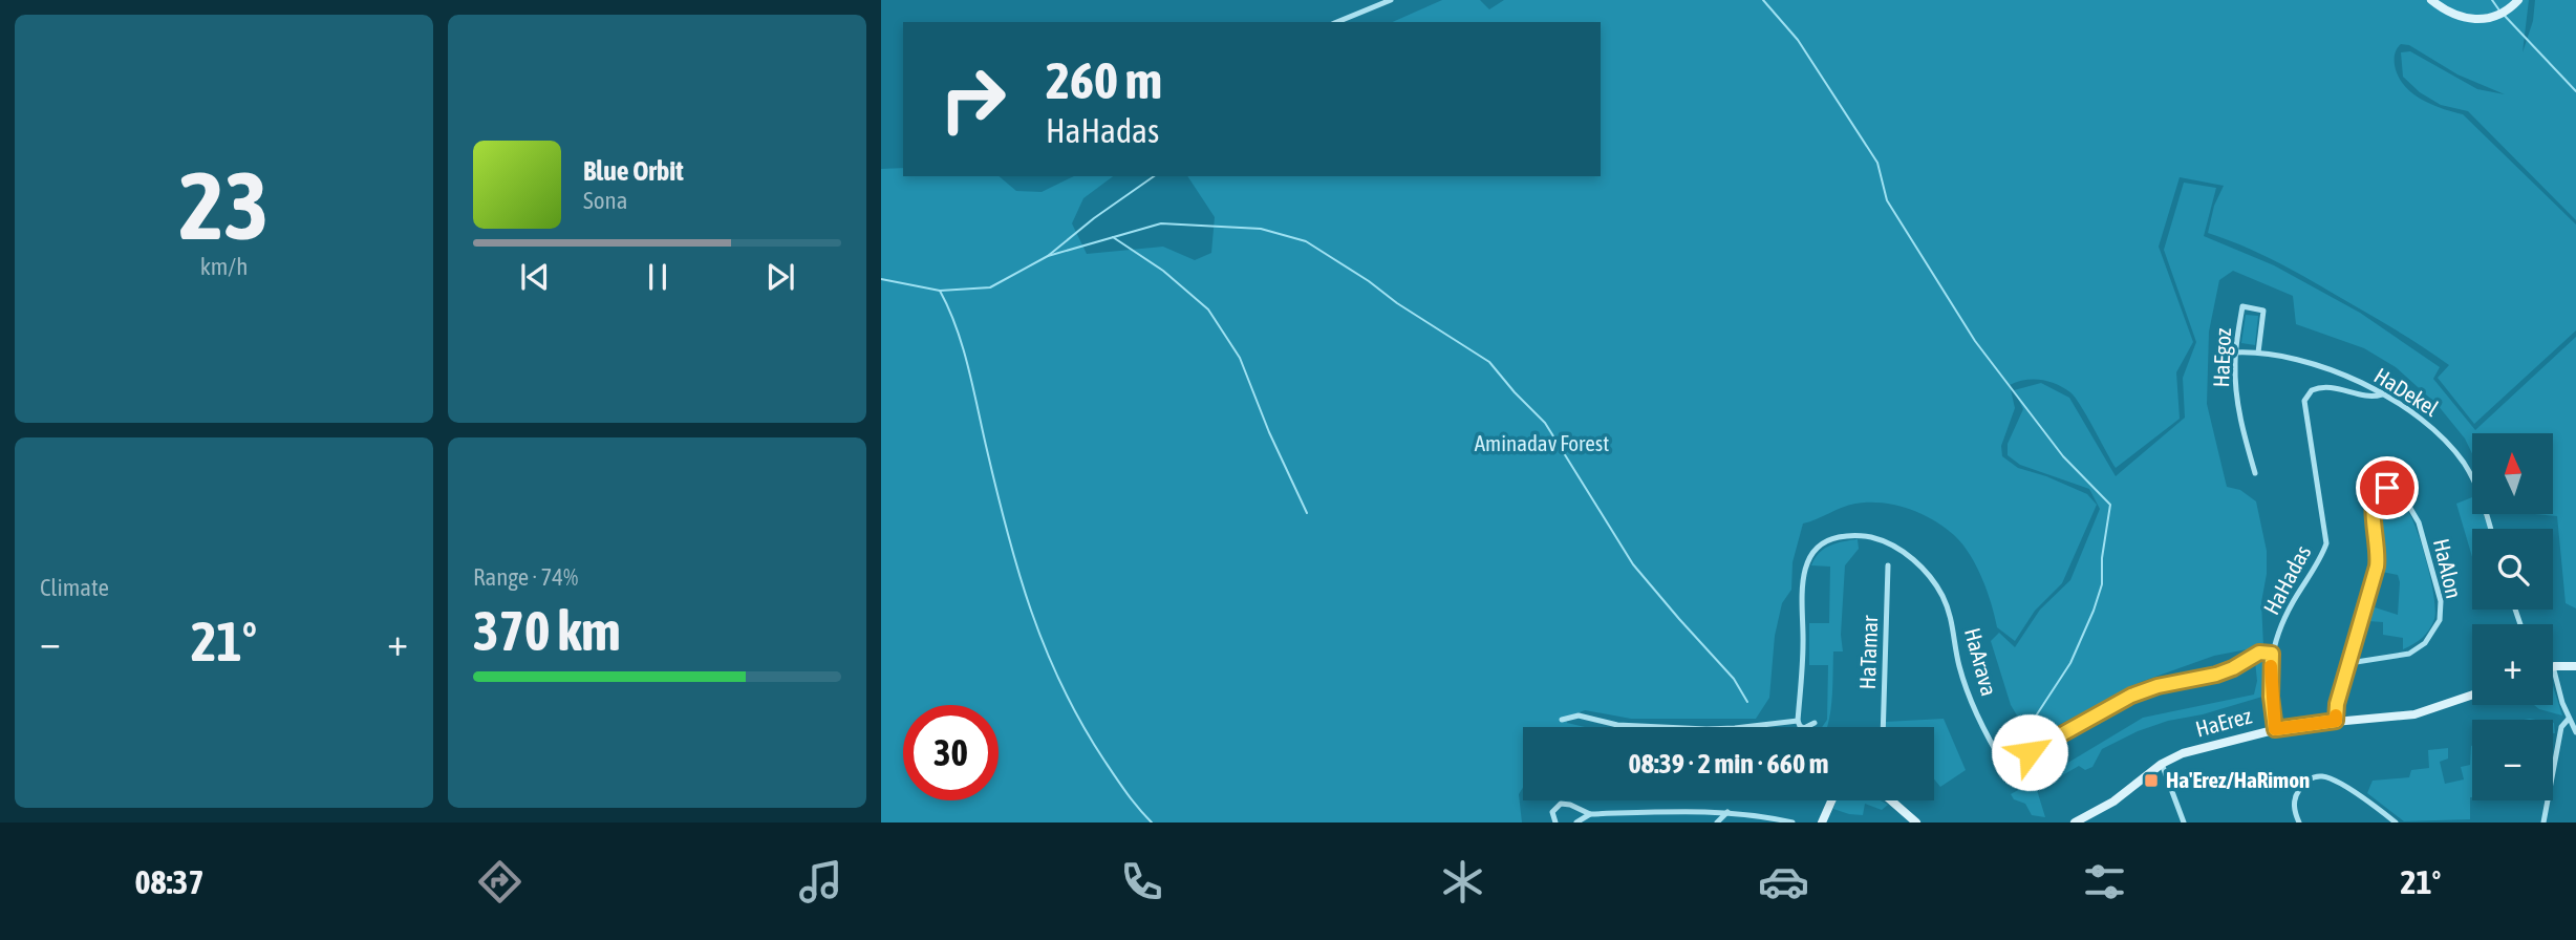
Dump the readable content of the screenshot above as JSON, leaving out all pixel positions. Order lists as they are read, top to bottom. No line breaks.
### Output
{"streets":{"street":["HaEgoz","HaDekel","HaAlon","HaHadas","HaTamar","HaArava","HaErez"]},"crossings":[["HaEgoz","HaDekel"],["HaDekel","HaHadas"],["HaAlon","HaErez"],["HaHadas","HaArava"],["HaHadas","HaErez"]],"parks":["Aminadav Forest"],"places":{"transit":["Ha'Erez/HaRimon"]},"north":"top","page":{"tile":[["23","km/h"],"Climate",["Range · 74%","370 km"]],"turn":["260 m","HaHadas"],"song":["Blue Orbit","Sona"],"map_buttons":["+","−"],"heat":["−","21°","+"],"limit":"30","trip":"08:39 · 2 min · 660 m","tabs":["08:37","21°"]}}
